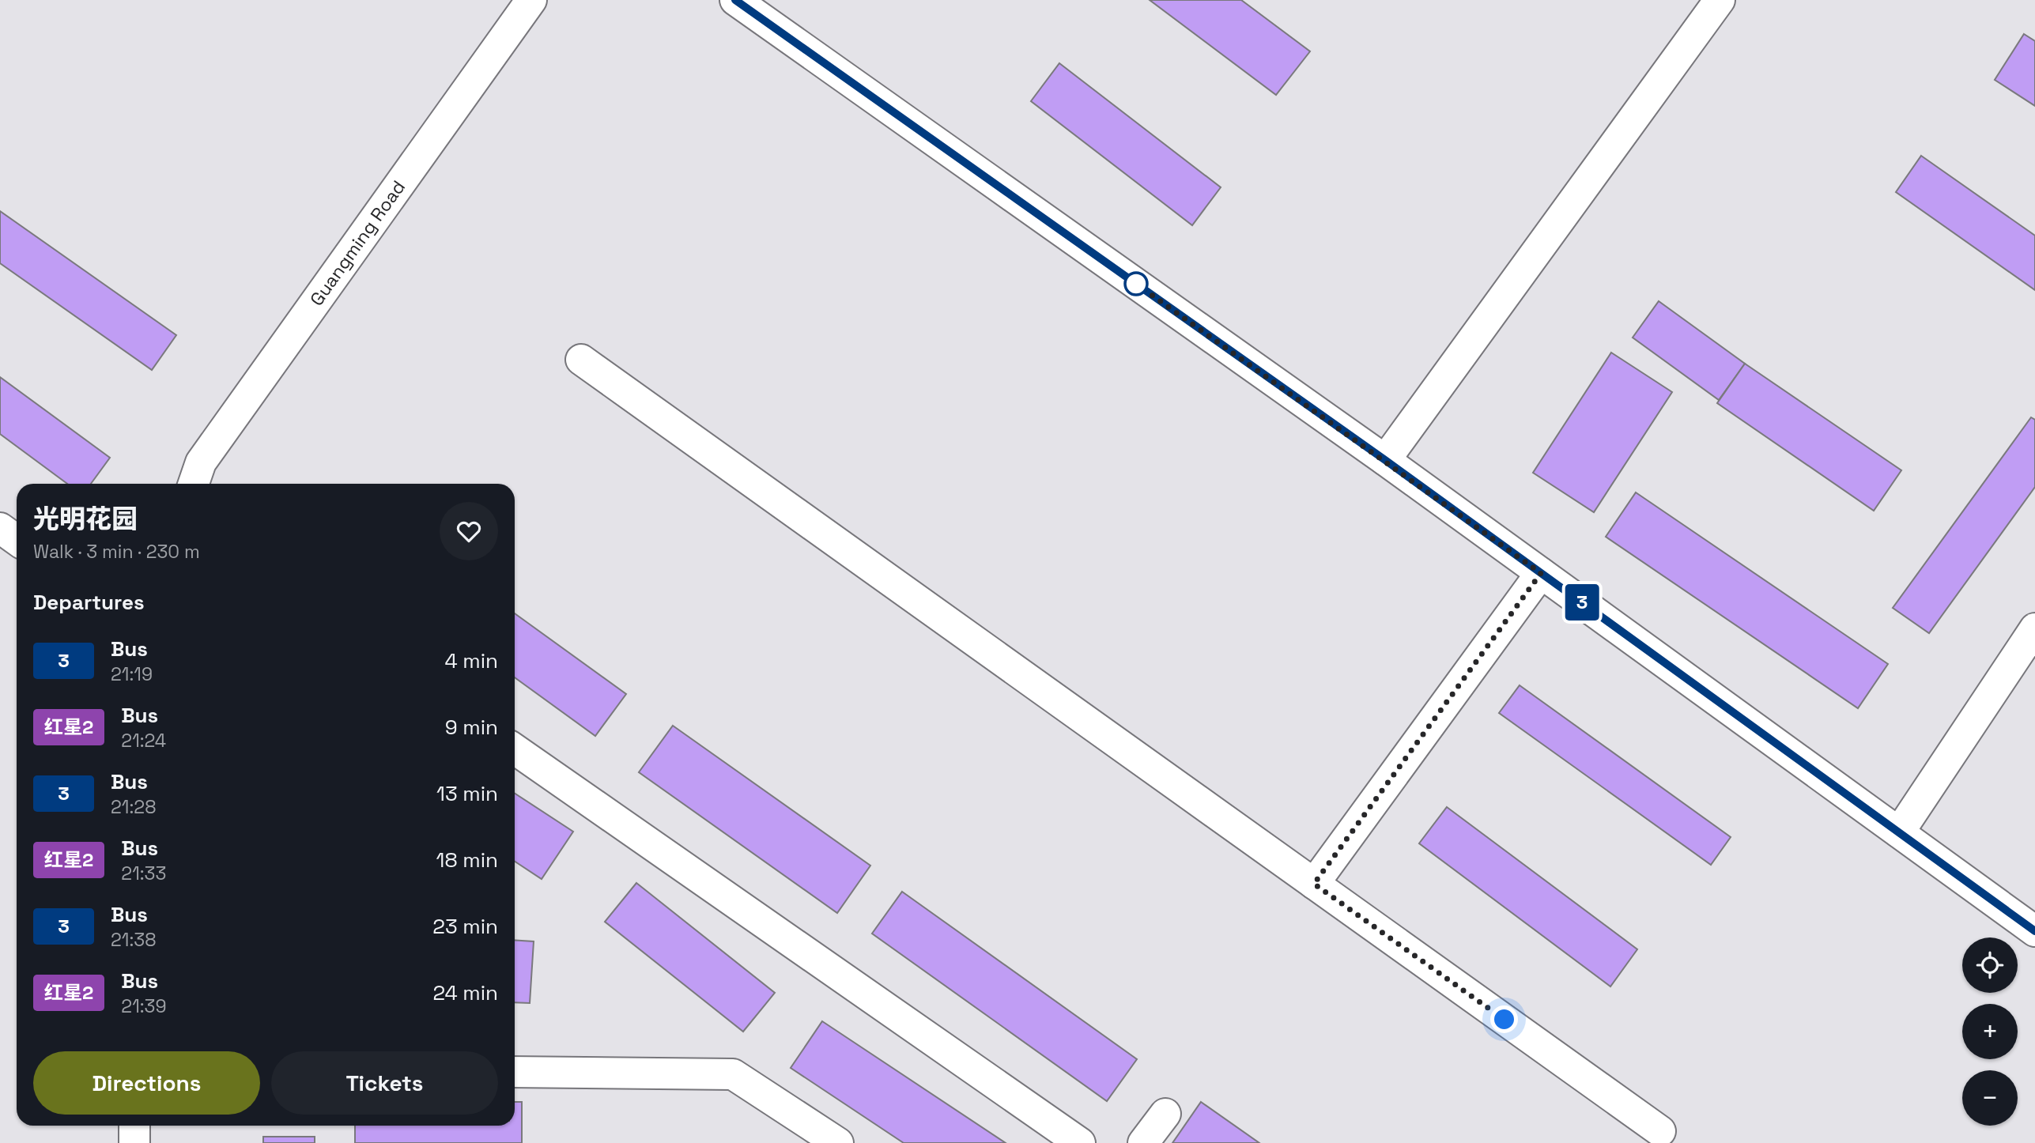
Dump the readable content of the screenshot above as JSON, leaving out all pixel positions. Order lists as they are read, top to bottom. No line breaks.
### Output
{"streets":{"street":["Guangming Road"]},"lines":["bus line 3"],"page":{"on_map":"3","heading":[["光明花园","Walk · 3 min · 230 m"],"Departures"],"list":[{"mark":"3","name":"Bus","note":"21:19","value":"4 min"},{"mark":"红星2","name":"Bus","note":"21:24","value":"9 min"},{"mark":"3","name":"Bus","note":"21:28","value":"13 min"},{"mark":"红星2","name":"Bus","note":"21:33","value":"18 min"},{"mark":"3","name":"Bus","note":"21:38","value":"23 min"},{"mark":"红星2","name":"Bus","note":"21:39","value":"24 min"}],"map_buttons":["+","−"],"buttons":["Directions","Tickets"]}}
